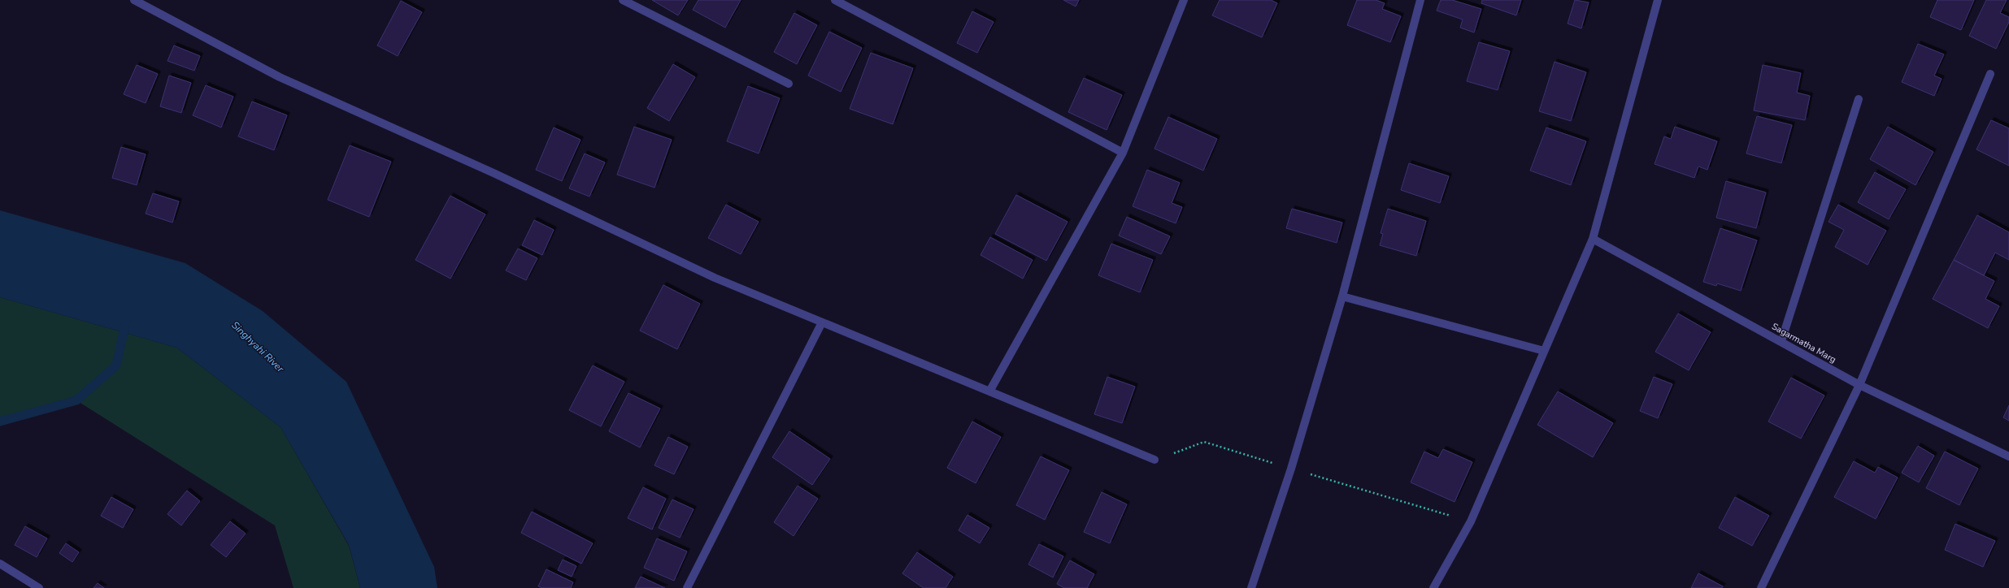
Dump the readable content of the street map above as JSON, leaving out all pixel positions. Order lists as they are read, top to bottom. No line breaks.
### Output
{"streets":{"street":["Sagarmatha Marg"]},"water":["Singhyahi River"]}
